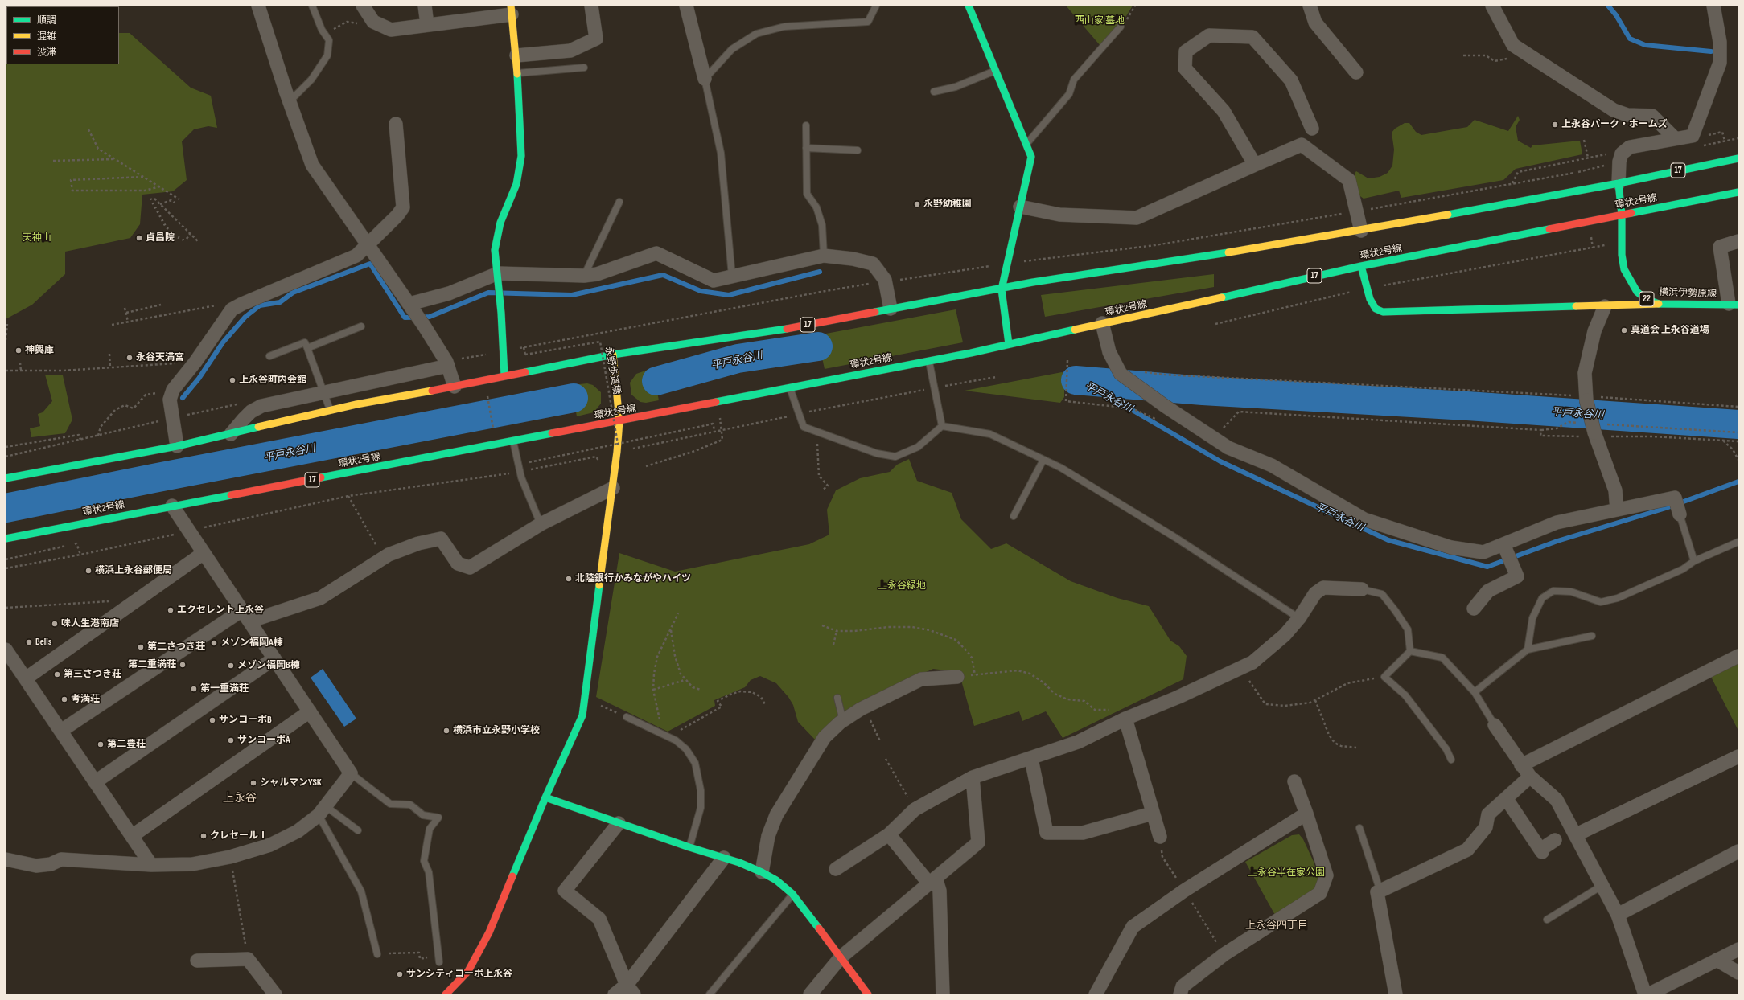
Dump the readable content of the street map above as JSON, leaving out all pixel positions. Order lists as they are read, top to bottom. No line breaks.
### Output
{"streets":{"main road":["17","環状2号線","横浜伊勢原線","22"],"path":["永野歩道橋"]},"crossings":[["17","横浜伊勢原線"],["環状2号線","横浜伊勢原線"]],"districts":["上永谷","上永谷四丁目"],"water":["平戸永谷川"],"parks":["西山家 墓地","天神山","上永谷緑地","上永谷半在家公園"],"places":["上永谷パーク・ホームズ","永野幼稚園","貞昌院","真道会 上永谷道場","神輿庫","永谷天満宮","上永谷町内会館","横浜上永谷郵便局","北陸銀行かみながやハイツ","エクセレント上永谷","味人生港南店","Bells","メゾン福岡A棟","第二さつき荘","第二重満荘","メゾン福岡B棟","第三さつき荘","第一重満荘","考満荘","サンコーポB","横浜市立永野小学校","サンコーポA","第二豊荘","シャルマンYSK","クレセールⅠ","サンシティコーポ上永谷"],"legend":["順調","混雑","渋滞"]}
